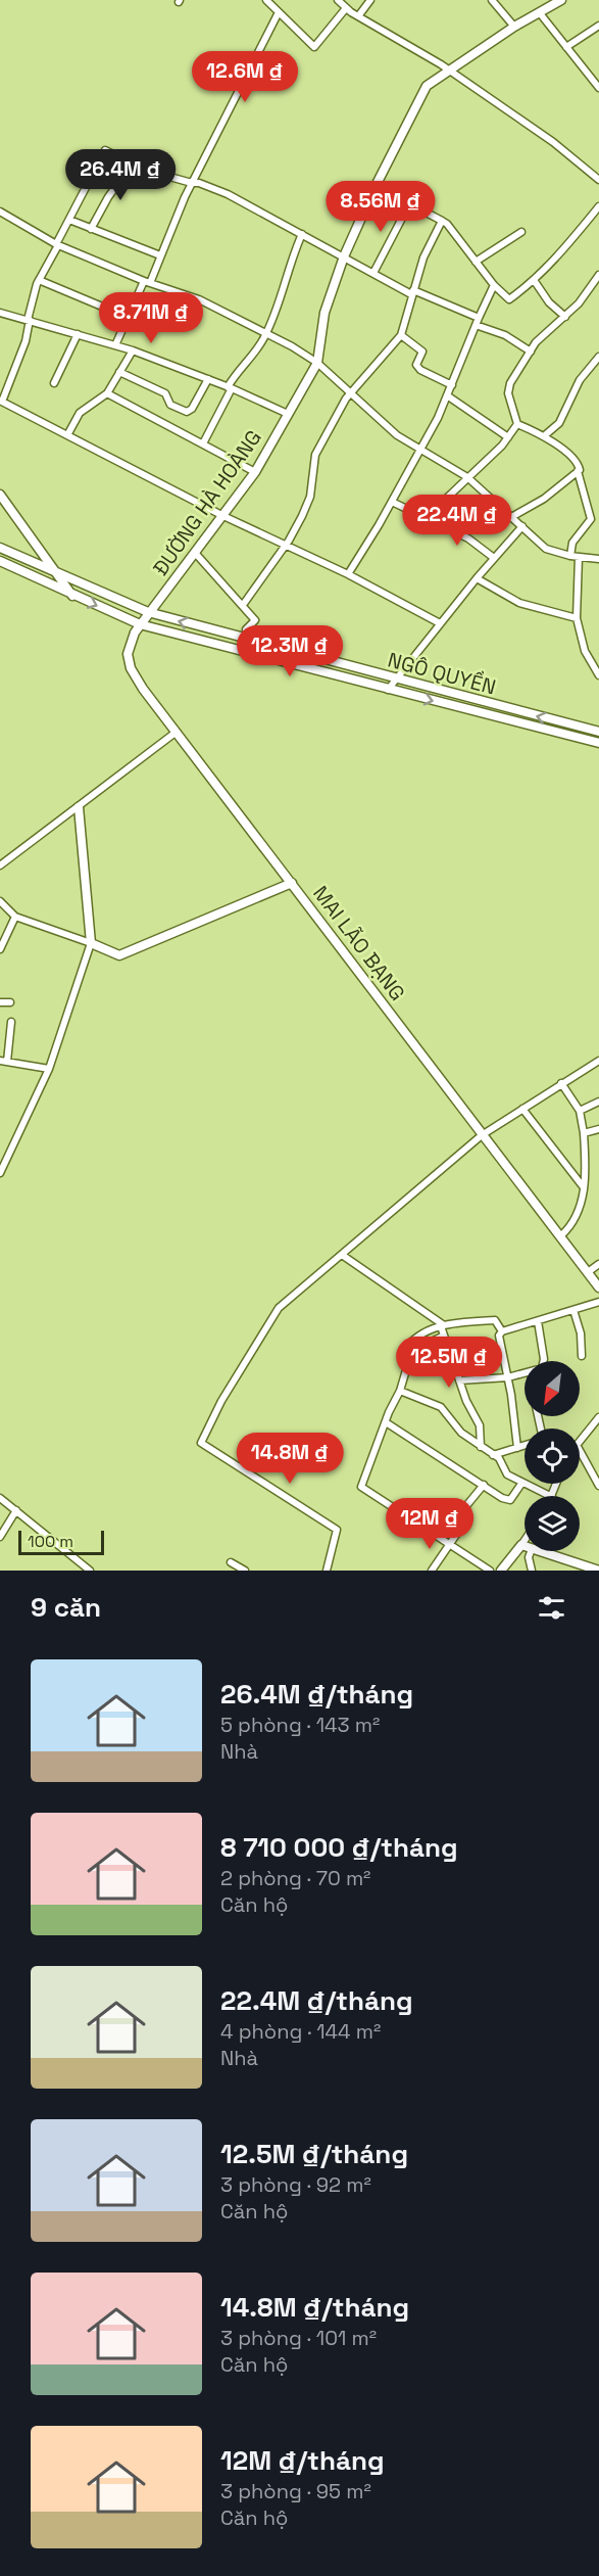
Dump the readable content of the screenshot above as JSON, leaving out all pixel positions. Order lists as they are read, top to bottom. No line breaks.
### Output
{"streets":{"street":["ĐƯỜNG HÀ HOÀNG","NGÔ QUYỀN","MAI LÃO BẠNG"]},"crossings":[["ĐƯỜNG HÀ HOÀNG","NGÔ QUYỀN"],["ĐƯỜNG HÀ HOÀNG","MAI LÃO BẠNG"],["NGÔ QUYỀN","MAI LÃO BẠNG"]],"scale_bar":"100 m","north":"bottom left","page":{"price":["12.6M ₫","26.4M ₫","8.56M ₫","8.71M ₫","22.4M ₫","12.3M ₫","12.5M ₫","14.8M ₫","12M ₫"],"scale":"100 m","heading":"9 căn","list":[{"name":"26.4M ₫/tháng","note":"5 phòng · 143 m² · Nhà"},{"name":"8 710 000 ₫/tháng","note":"2 phòng · 70 m² · Căn hộ"},{"name":"22.4M ₫/tháng","note":"4 phòng · 144 m² · Nhà"},{"name":"12.5M ₫/tháng","note":"3 phòng · 92 m² · Căn hộ"},{"name":"14.8M ₫/tháng","note":"3 phòng · 101 m² · Căn hộ"},{"name":"12M ₫/tháng","note":"3 phòng · 95 m² · Căn hộ"}]}}
